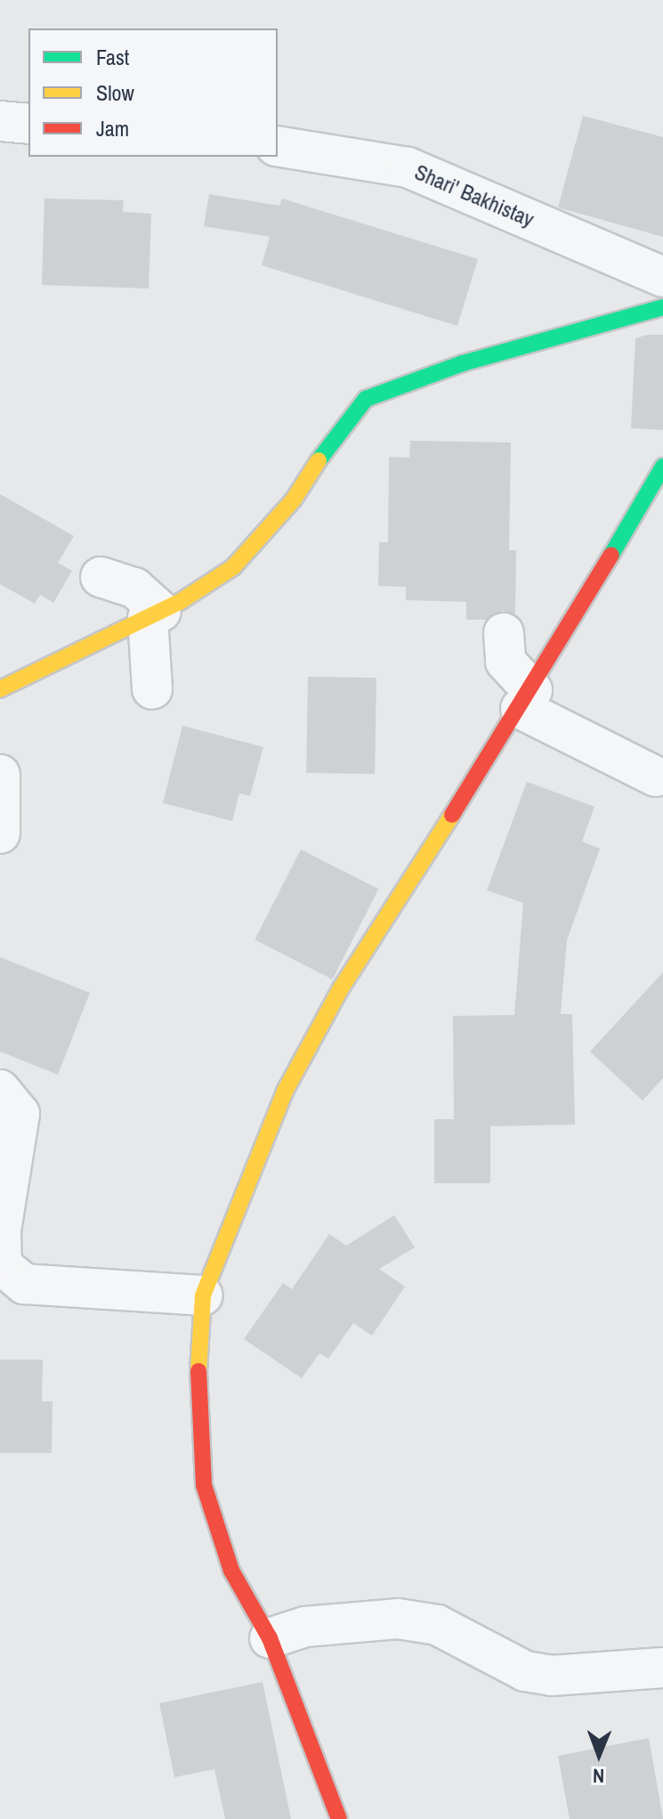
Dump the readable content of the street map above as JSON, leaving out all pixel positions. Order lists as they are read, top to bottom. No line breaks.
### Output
{"streets":{"street":["Shari' Bakhistay"]},"legend":["Fast","Slow","Jam"],"north":"bottom"}
